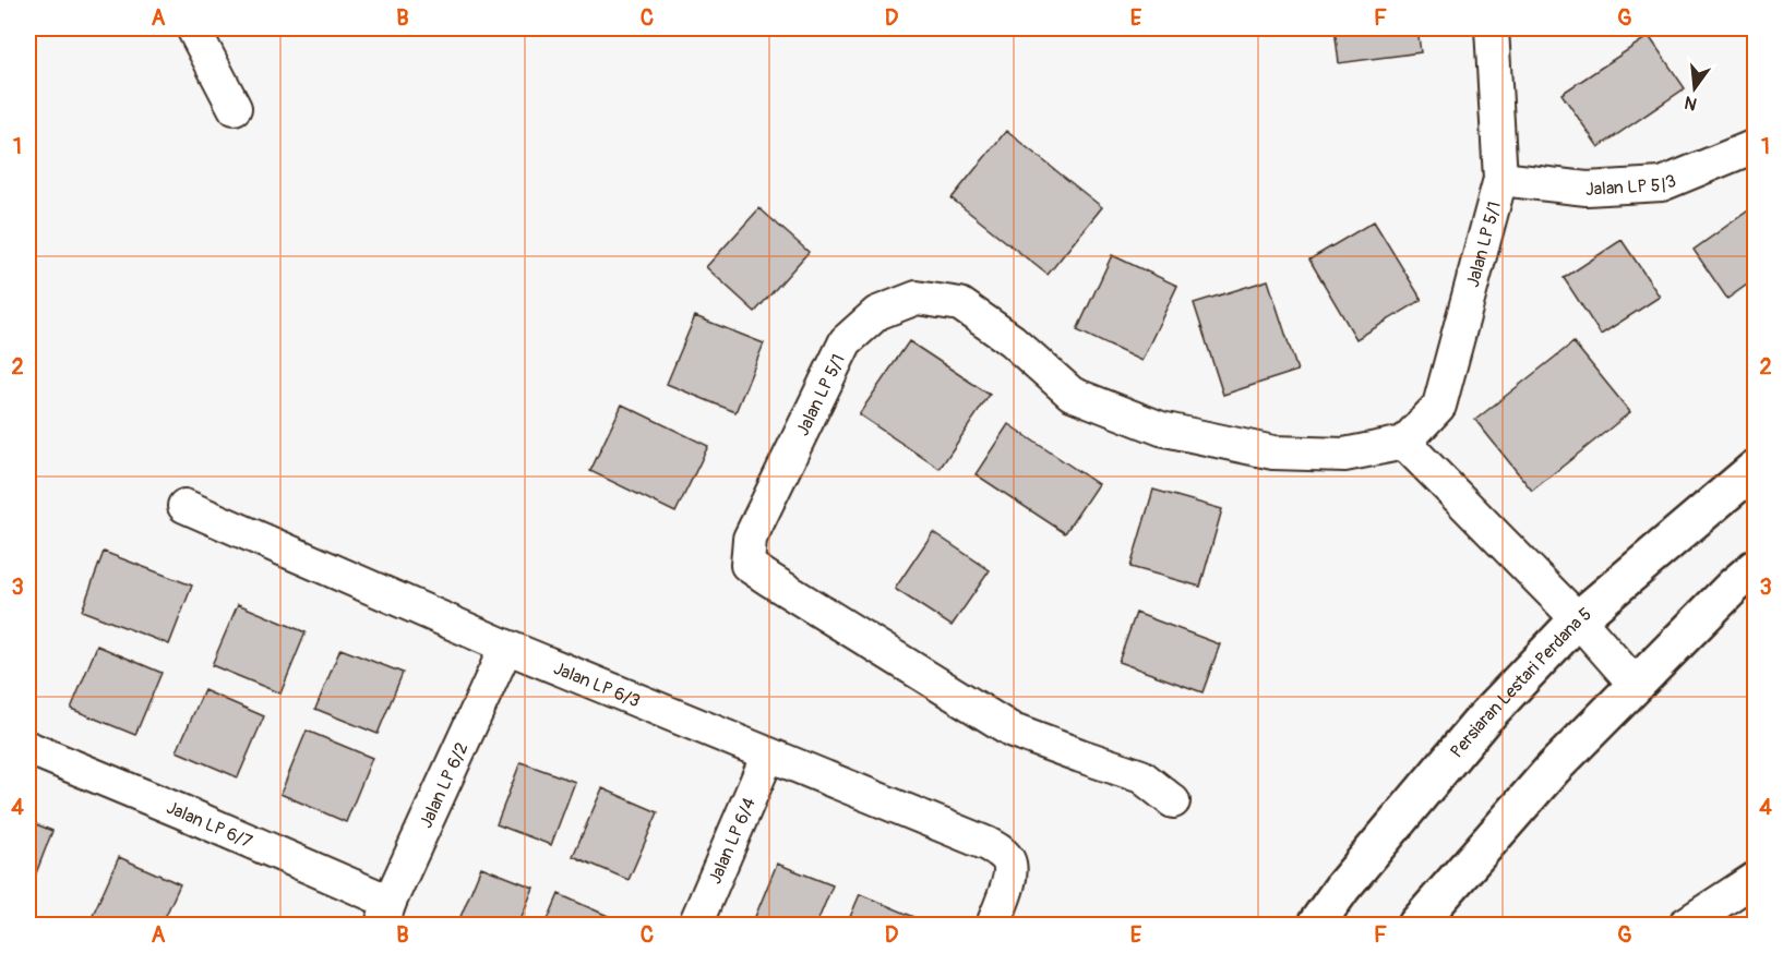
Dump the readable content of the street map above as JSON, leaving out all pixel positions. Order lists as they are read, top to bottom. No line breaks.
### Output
{"streets":{"main road":["Persiaran Lestari Perdana 5"],"street":["Jalan LP 5/3","Jalan LP 5/1","Jalan LP 6/3","Jalan LP 6/2","Jalan LP 6/7","Jalan LP 6/4"]},"crossings":[["Jalan LP 5/3","Jalan LP 5/1"],["Jalan LP 6/3","Jalan LP 6/2"],["Jalan LP 6/3","Jalan LP 6/4"],["Jalan LP 6/2","Jalan LP 6/7"]],"north":"bottom","grid":{"columns":["A","B","C","D","E","F","G"],"rows":["1","2","3","4"]}}
